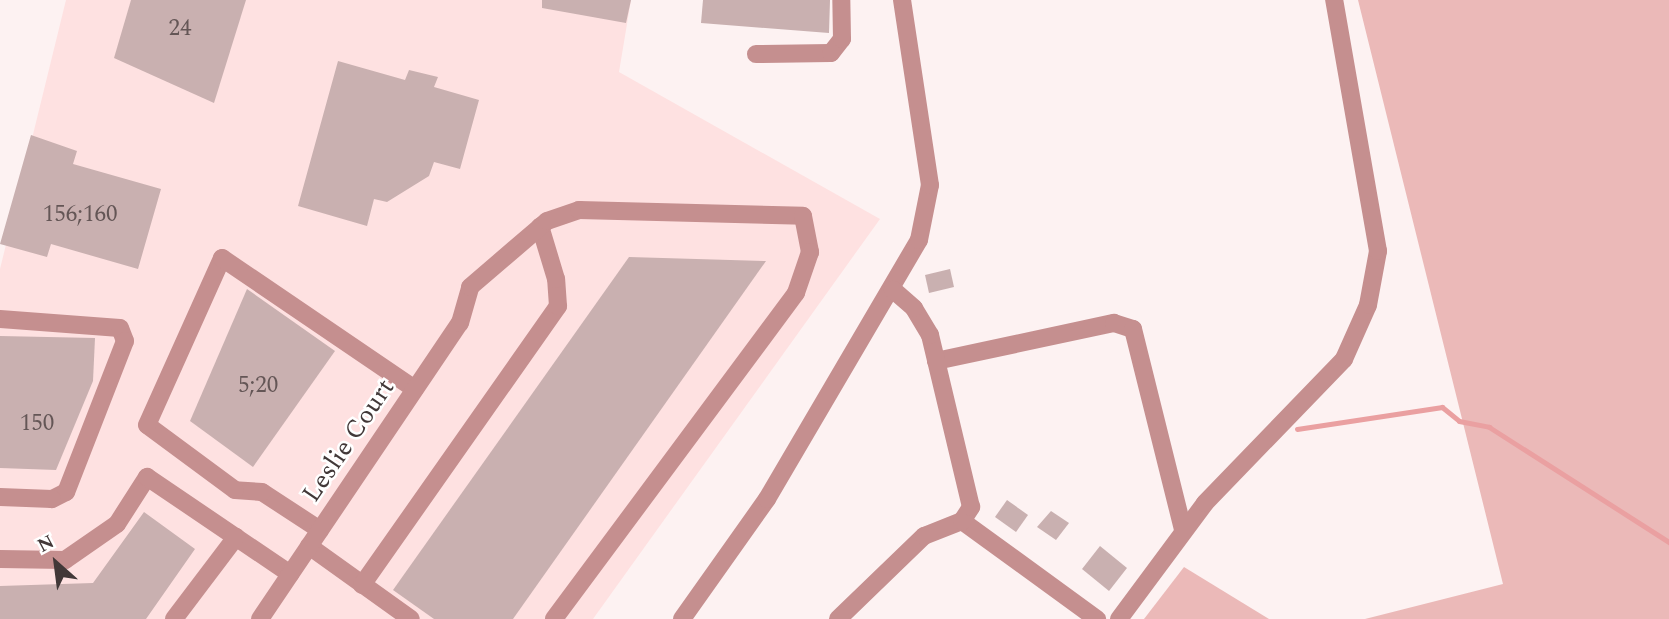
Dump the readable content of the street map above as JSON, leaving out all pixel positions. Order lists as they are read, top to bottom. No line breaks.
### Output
{"streets":{"street":["Leslie Court"]},"house_numbers":["24","156;160","5;20","150"],"north":"top left"}
